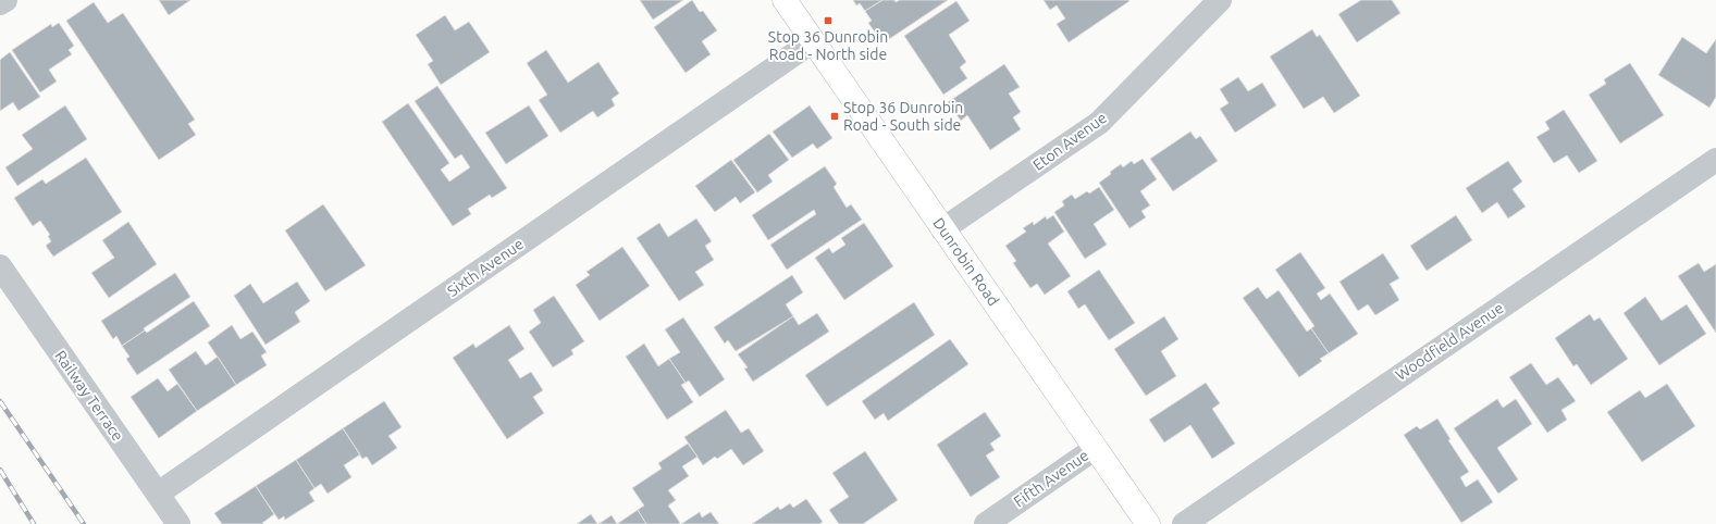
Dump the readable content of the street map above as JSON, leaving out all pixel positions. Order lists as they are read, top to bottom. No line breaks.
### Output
{"streets":{"street":["Eton Avenue","Dunrobin Road","Sixth Avenue","Woodfield Avenue","Railway Terrace","Fifth Avenue"]},"crossings":[["Eton Avenue","Dunrobin Road"],["Dunrobin Road","Sixth Avenue"],["Dunrobin Road","Fifth Avenue"],["Sixth Avenue","Railway Terrace"]],"places":{"transit":["Stop 36 Dunrobin Road - North side","Stop 36 Dunrobin Road - South side"]}}
